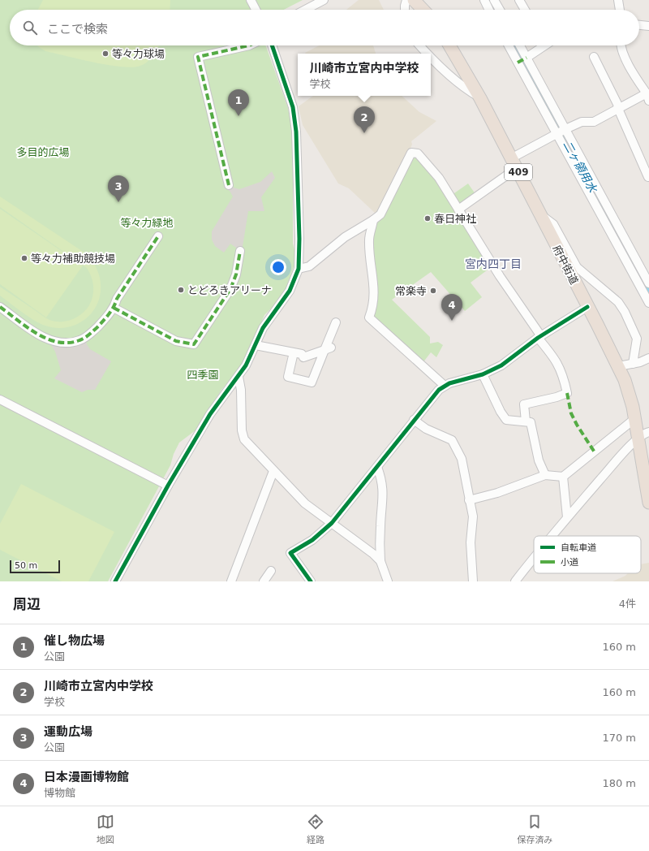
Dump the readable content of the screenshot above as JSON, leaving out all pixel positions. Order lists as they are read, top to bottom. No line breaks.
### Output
{"streets":{"highway":["409","府中街道"]},"districts":["宮内四丁目"],"water":["二ヶ領用水"],"parks":["多目的広場","等々力緑地","四季園"],"places":["等々力球場","春日神社","等々力補助競技場","とどろきアリーナ","常楽寺"],"legend":["自転車道","小道"],"scale_bar":"50 m","page":{"search":"ここで検索","popup":["川崎市立宮内中学校","学校"],"pins":["1","2","3","4"],"scale":"50 m","heading":["周辺","4件"],"list":[{"mark":"1","name":"催し物広場","note":"公園","value":"160 m"},{"mark":"2","name":"川崎市立宮内中学校","note":"学校","value":"160 m"},{"mark":"3","name":"運動広場","note":"公園","value":"170 m"},{"mark":"4","name":"日本漫画博物館","note":"博物館","value":"180 m"}],"nav":["地図","経路","保存済み"]}}
